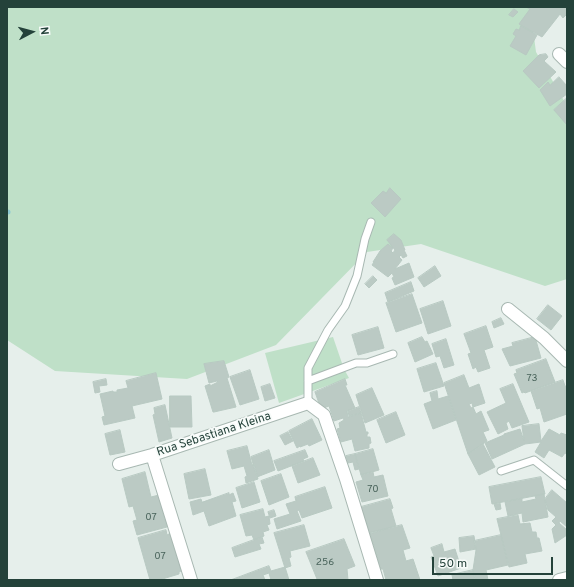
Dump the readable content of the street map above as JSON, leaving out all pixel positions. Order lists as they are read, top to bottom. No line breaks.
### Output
{"streets":{"street":["Rua Sebastiana Kleina"]},"house_numbers":["73","70","07","07","256"],"scale_bar":"50 m","north":"right"}
